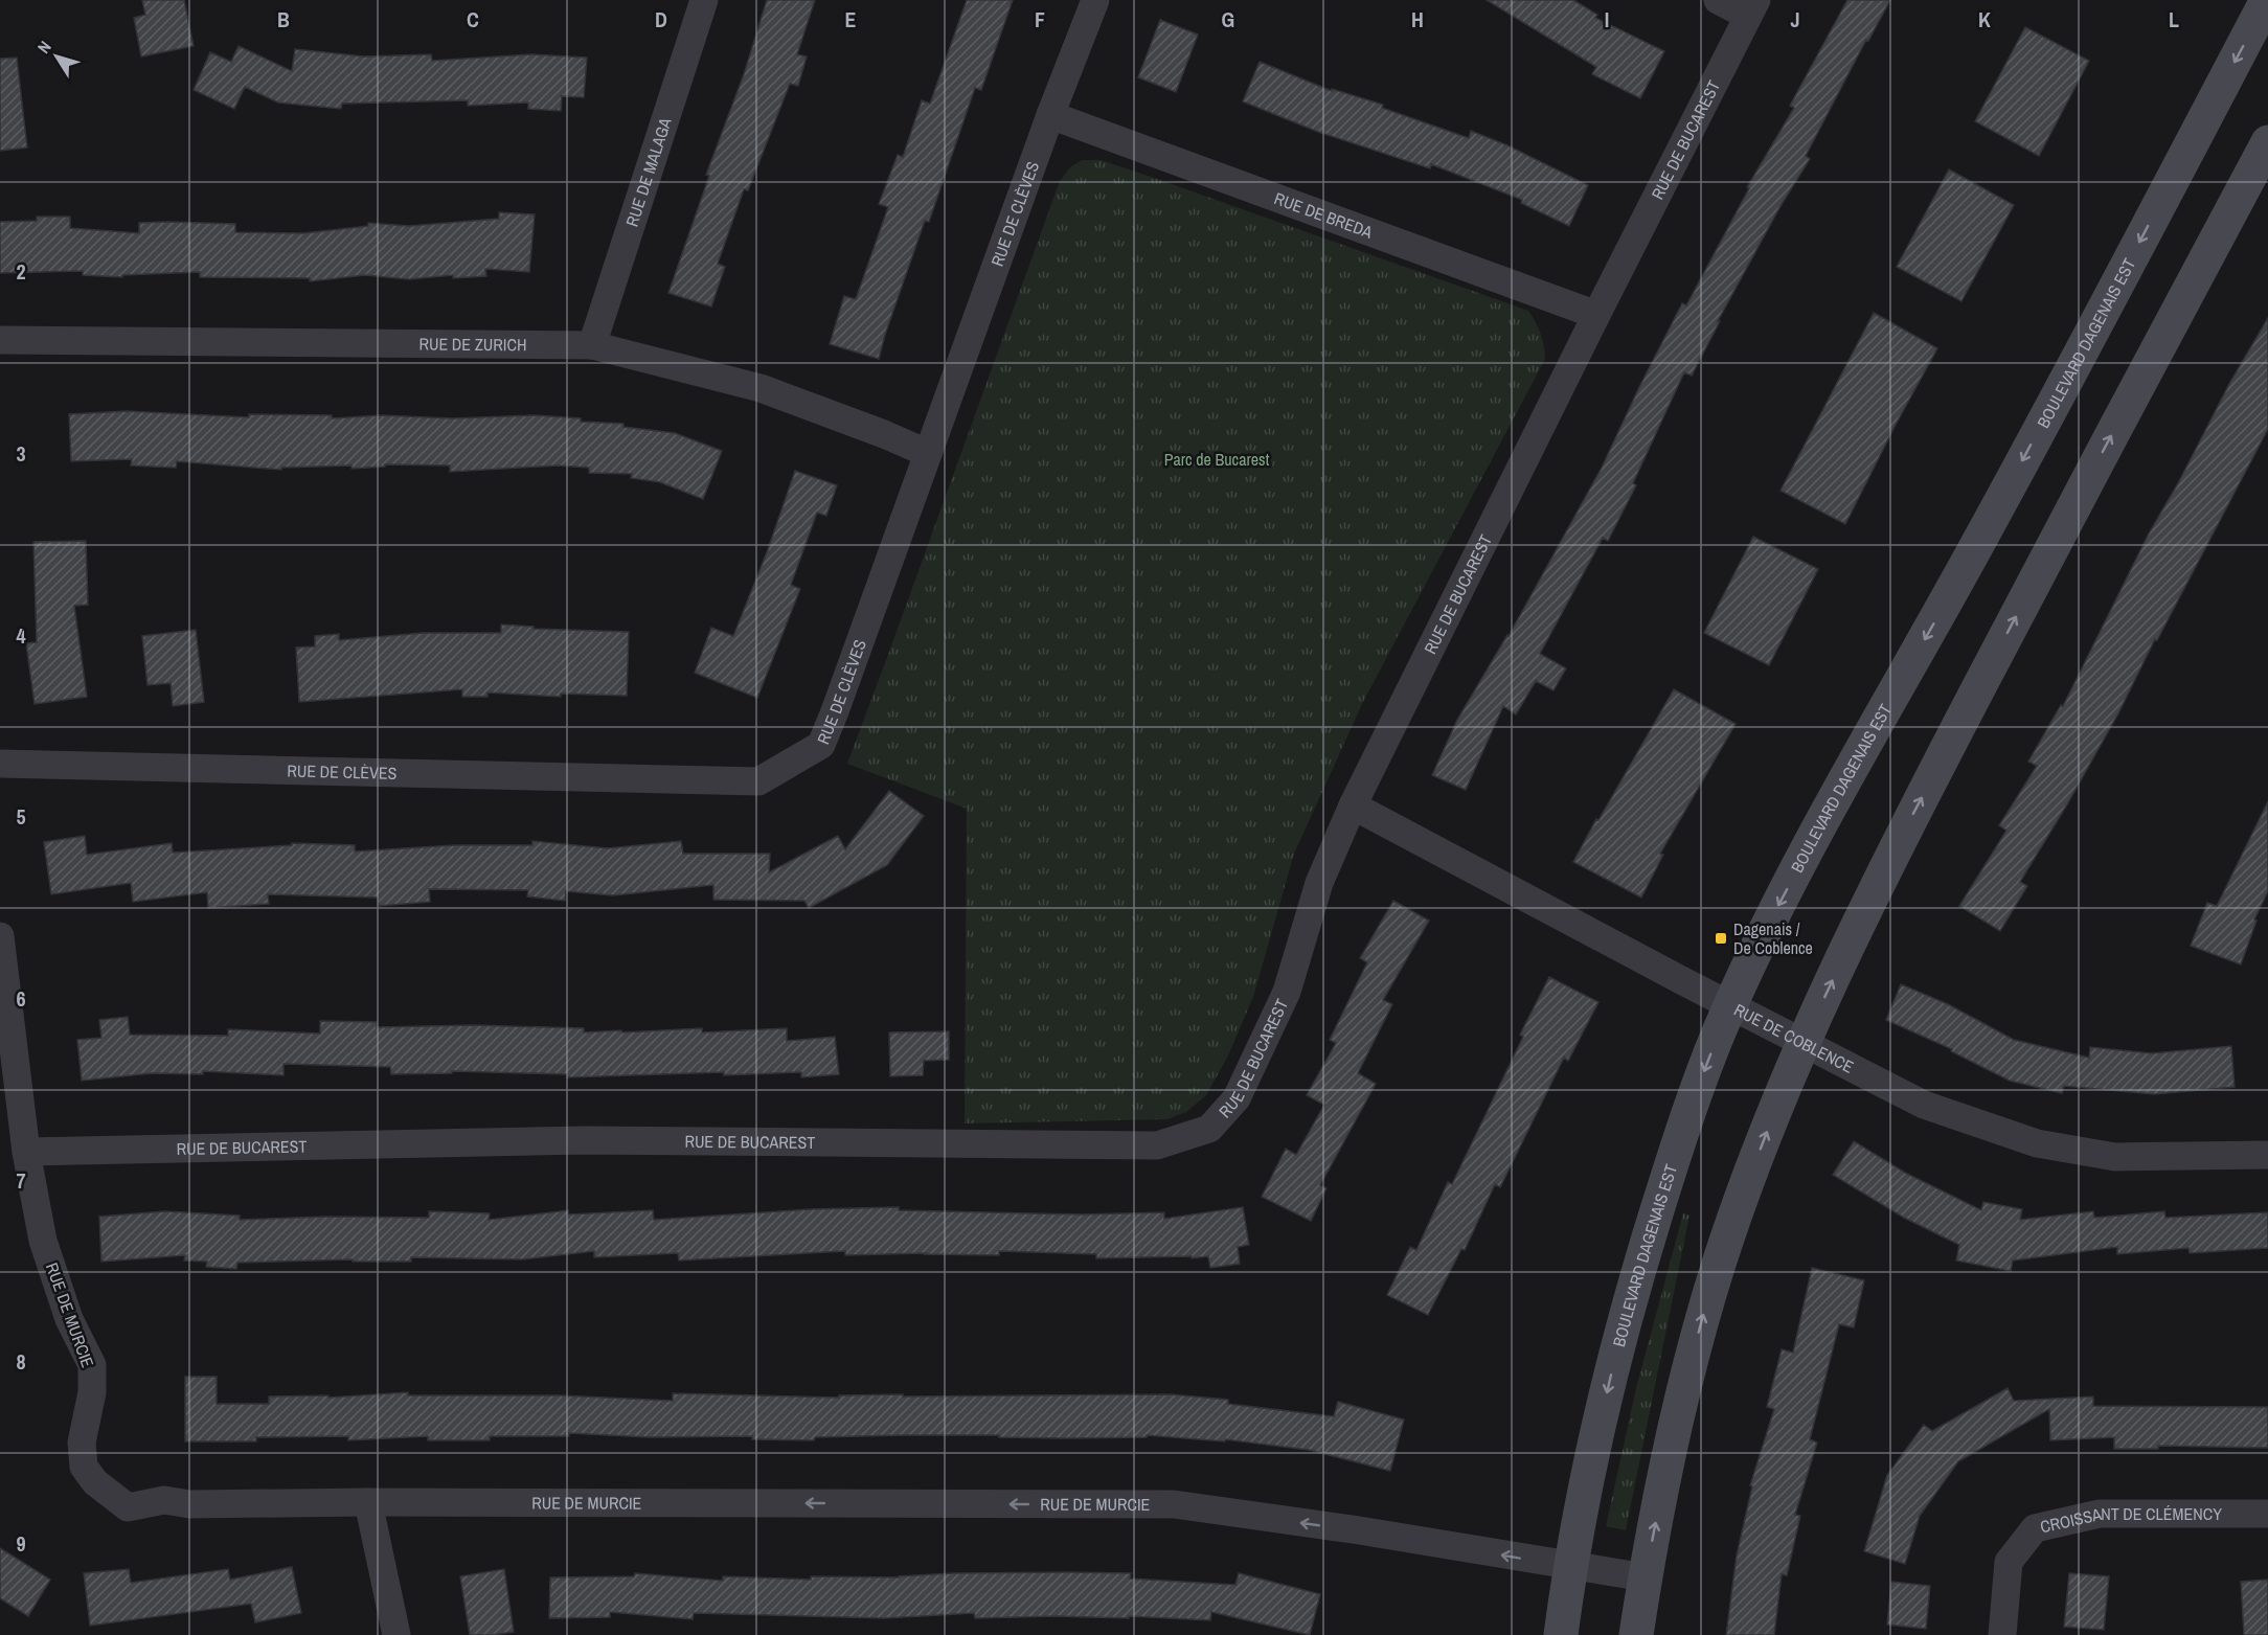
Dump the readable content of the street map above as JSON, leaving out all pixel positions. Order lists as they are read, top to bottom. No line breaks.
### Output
{"streets":{"main road":["BOULEVARD DAGENAIS EST"],"street":["RUE DE BUCAREST","RUE DE MALAGA","RUE DE CLÈVES","RUE DE BREDA","RUE DE ZURICH","RUE DE COBLENCE","RUE DE MURCIE","CROISSANT DE CLÉMENCY"]},"crossings":[["RUE DE BUCAREST","RUE DE BREDA"],["RUE DE BUCAREST","RUE DE COBLENCE"],["RUE DE BUCAREST","RUE DE MURCIE"],["RUE DE MALAGA","RUE DE ZURICH"],["RUE DE CLÈVES","RUE DE BREDA"],["RUE DE CLÈVES","RUE DE ZURICH"],["BOULEVARD DAGENAIS EST","RUE DE COBLENCE"],["BOULEVARD DAGENAIS EST","RUE DE MURCIE"]],"one_way":["RUE DE MURCIE"],"parks":["Parc de Bucarest"],"places":{"transit":["Dagenais / De Coblence"]},"north":"top left","grid":{"columns":["B","C","D","E","F","G","H","I","J","K","L"],"rows":["2","3","4","5","6","7","8","9"]}}
